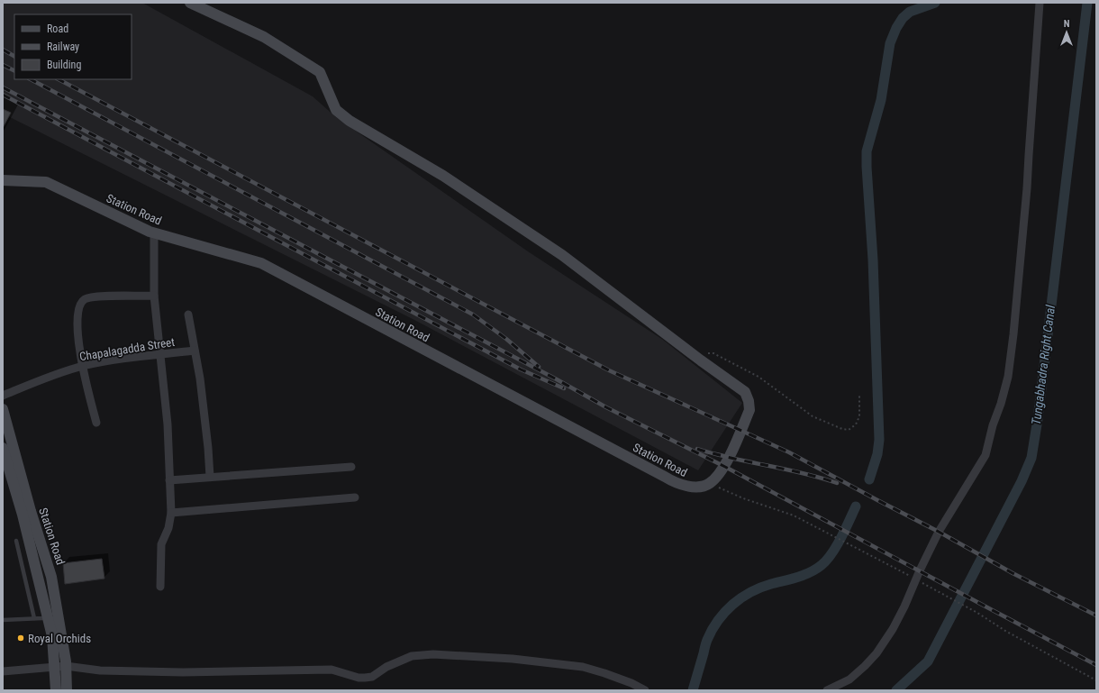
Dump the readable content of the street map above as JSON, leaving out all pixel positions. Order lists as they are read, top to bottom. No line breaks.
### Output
{"streets":{"street":["Station Road","Chapalagadda Street"]},"water":["Tungabhadra Right Canal"],"places":["Royal Orchids"],"legend":["Road","Railway","Building"],"north":"top"}
